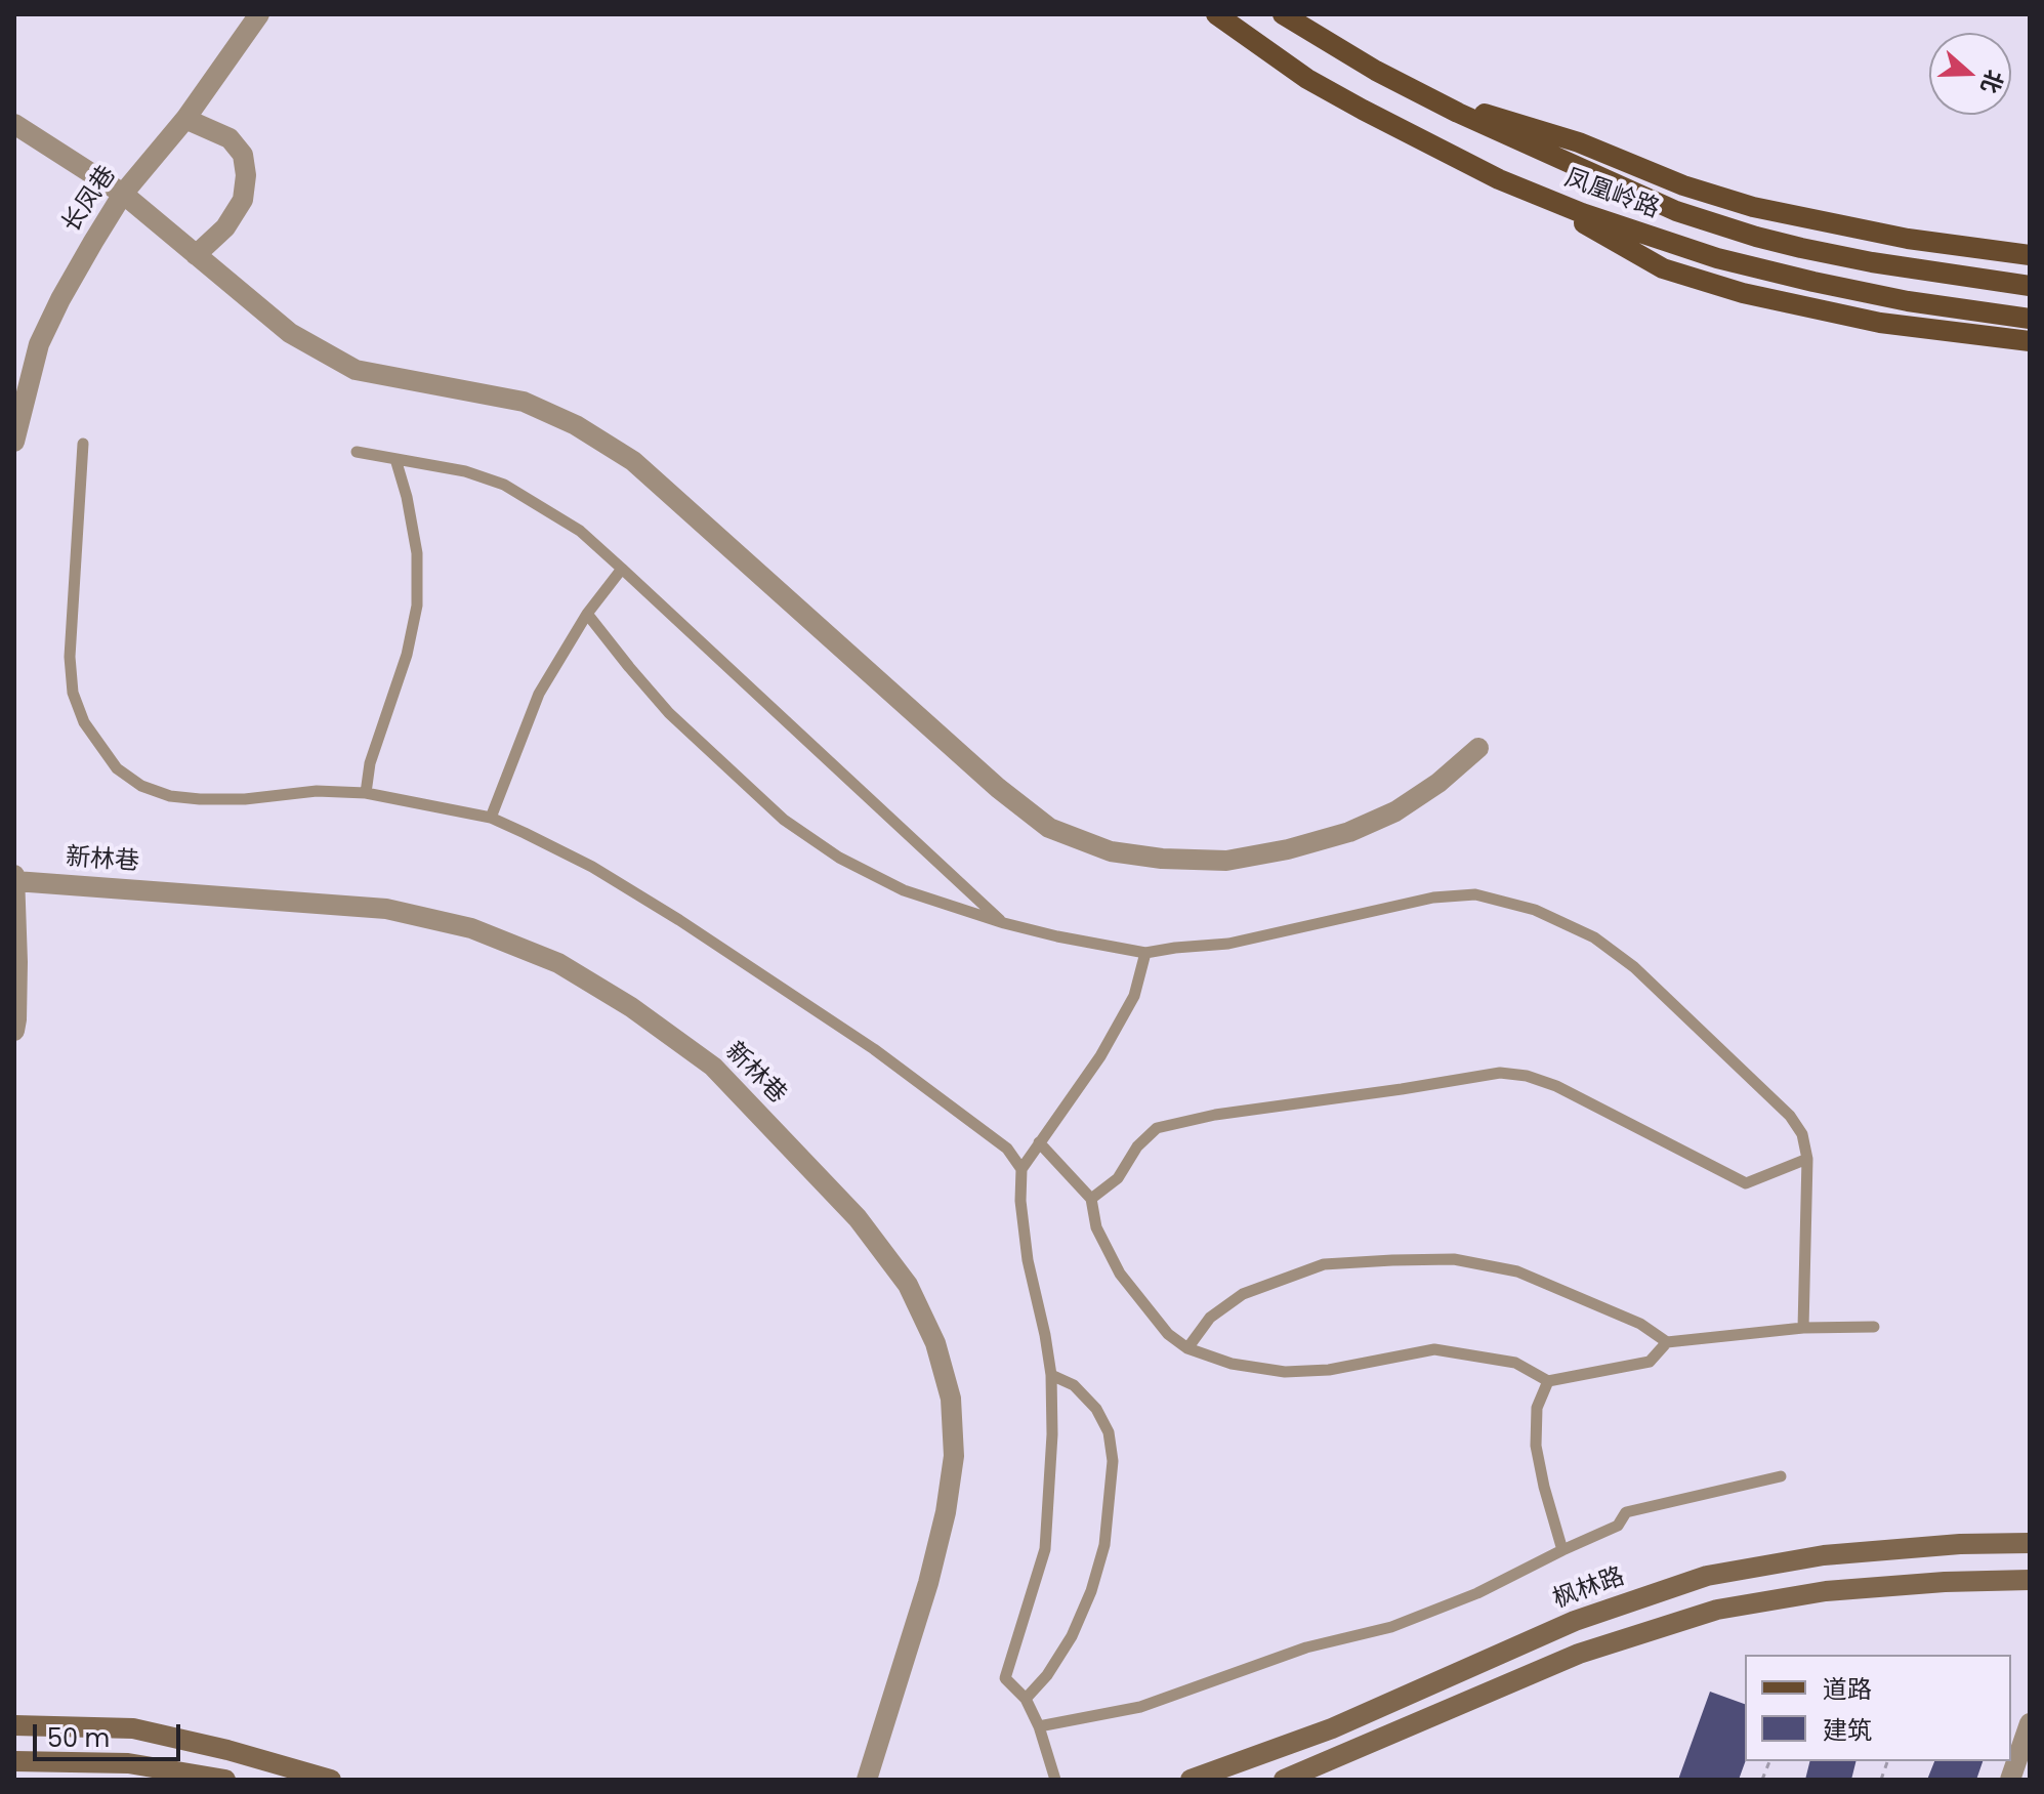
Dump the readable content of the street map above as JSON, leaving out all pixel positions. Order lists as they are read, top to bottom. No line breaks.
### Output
{"streets":{"main road":["凤凰岭路","枫林路"],"street":["长凤巷","新林巷"]},"legend":["道路","建筑"],"scale_bar":"50 m","north":"right"}
